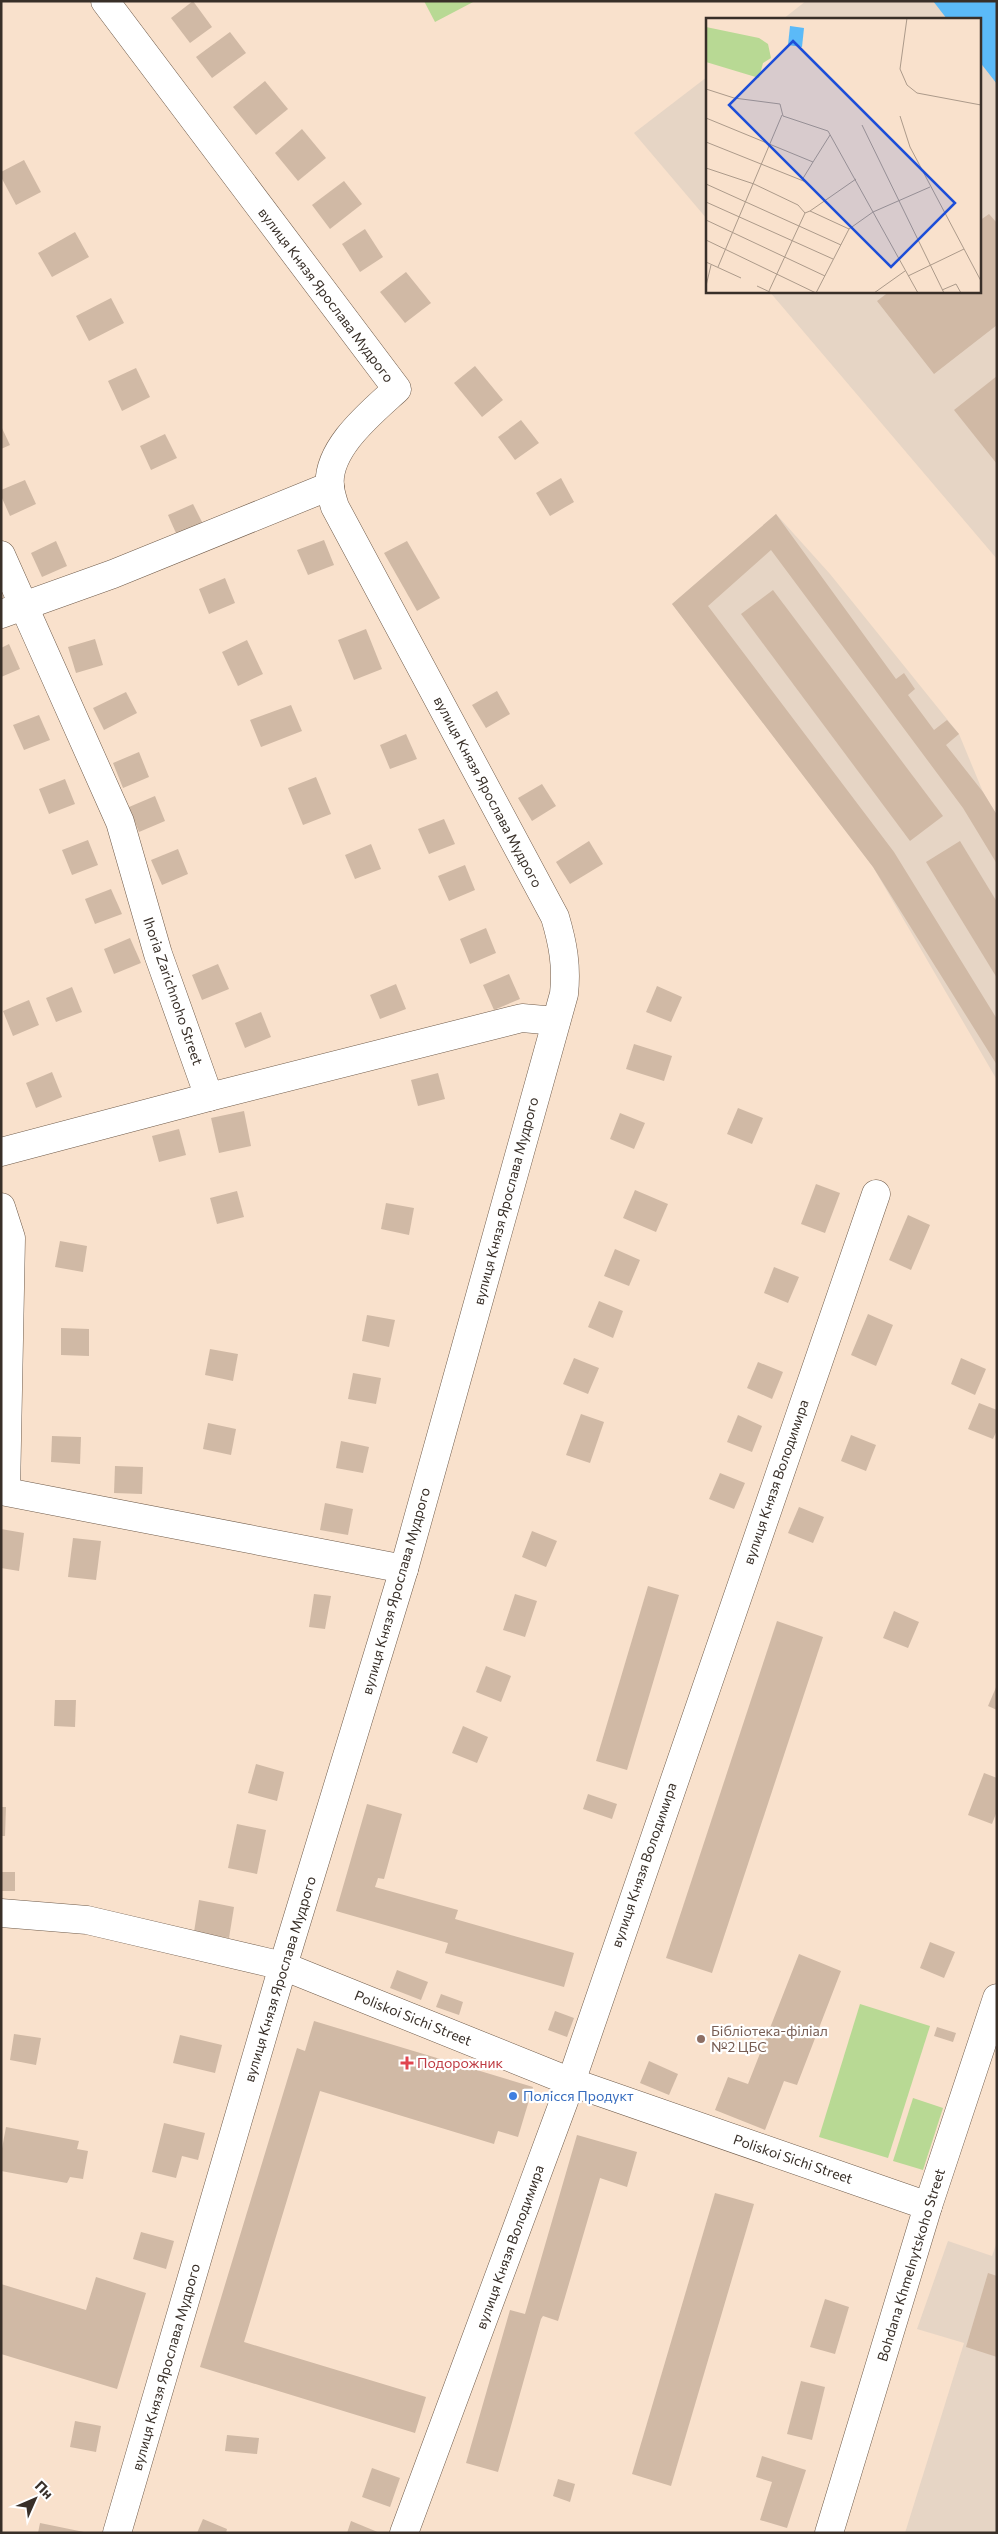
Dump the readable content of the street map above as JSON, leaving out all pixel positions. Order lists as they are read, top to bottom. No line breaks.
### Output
{"streets":{"street":["вулиця Князя Ярослава Мудрого","Ihoria Zarichnoho Street","вулиця Князя Володимира","Poliskoi Sichi Street","Bohdana Khmelnytskoho Street"]},"crossings":[["вулиця Князя Ярослава Мудрого","Poliskoi Sichi Street"],["вулиця Князя Володимира","Poliskoi Sichi Street"],["Poliskoi Sichi Street","Bohdana Khmelnytskoho Street"]],"places":{"other":["Бібліотека-філіал №2 ЦБС","Полісся Продукт"],"health":["Подорожник"]},"north":"top right"}
